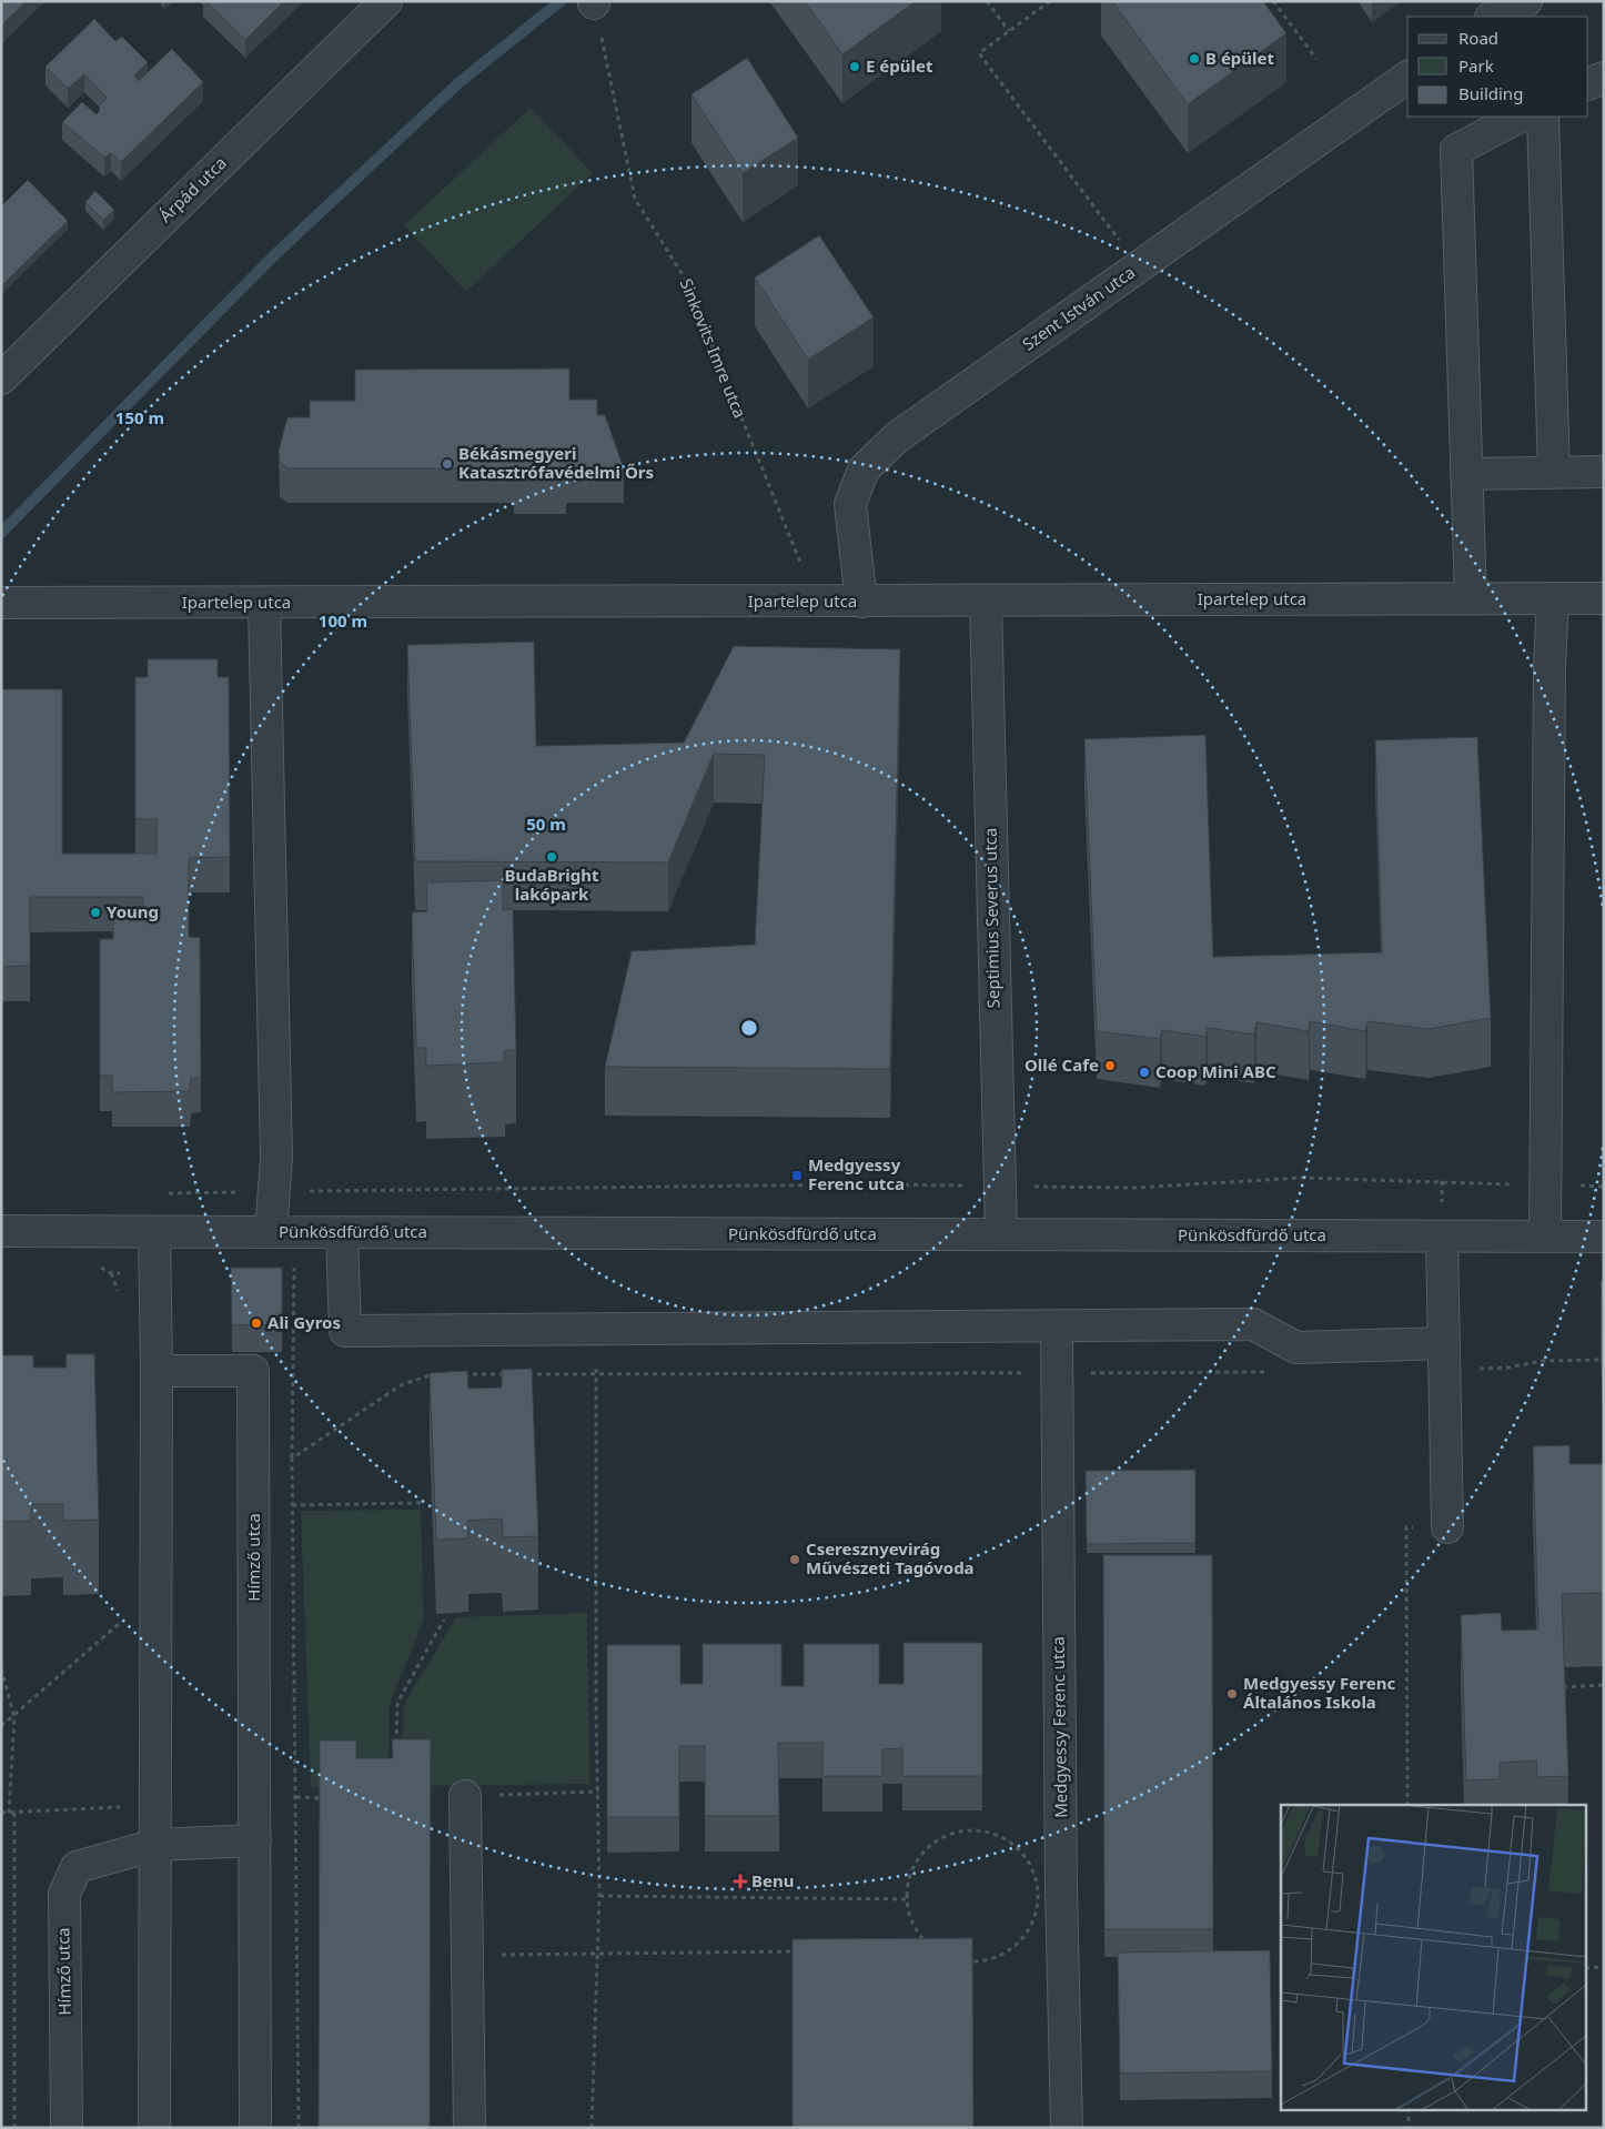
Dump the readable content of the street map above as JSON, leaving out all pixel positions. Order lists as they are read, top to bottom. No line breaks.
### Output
{"streets":{"street":["Árpád utca","Szent István utca","Ipartelep utca","Septimius Severus utca","Pünkösdfürdő utca","Hímző utca","Medgyessy Ferenc utca"],"path":["Sinkovits Imre utca"]},"crossings":[["Szent István utca","Ipartelep utca"],["Sinkovits Imre utca","Ipartelep utca"],["Ipartelep utca","Septimius Severus utca"],["Septimius Severus utca","Pünkösdfürdő utca"]],"places":{"other":["B épület","E épület","Békásmegyeri Katasztrófavédelmi Őrs","BudaBright lakópark","Young","Ollé Cafe","Coop Mini ABC","Ali Gyros","Cseresznyevirág Művészeti Tagóvoda","Medgyessy Ferenc Általános Iskola"],"transit":["Medgyessy Ferenc utca"],"health":["Benu"]},"legend":["Road","Park","Building"],"rings":["150 m","100 m","50 m"]}
